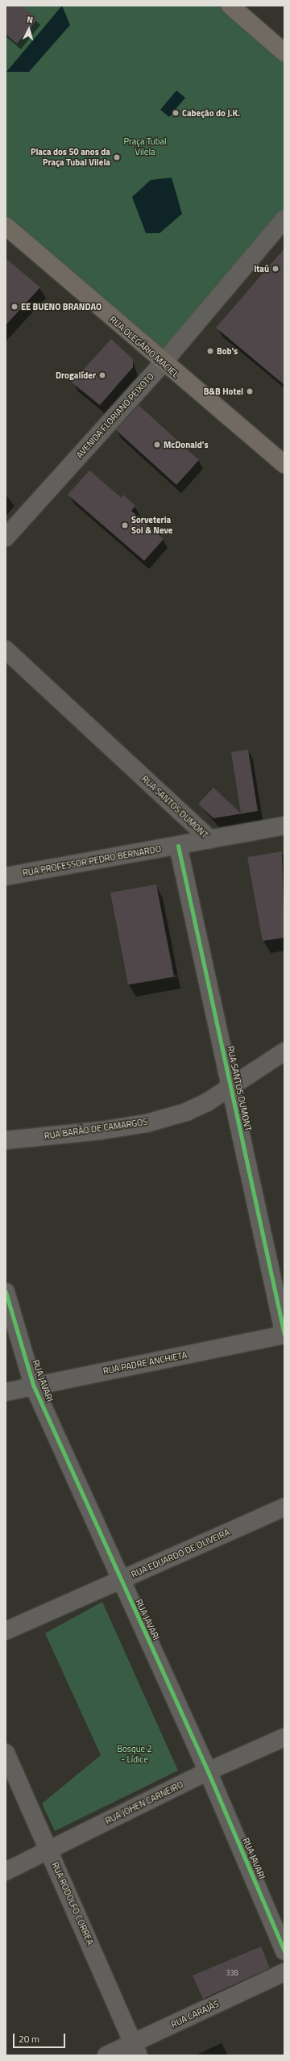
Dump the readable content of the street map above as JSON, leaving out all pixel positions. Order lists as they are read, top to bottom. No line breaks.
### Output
{"streets":{"main road":["RUA OLEGÁRIO MACIEL"],"street":["AVENIDA FLORIANO PEIXOTO","RUA SANTOS DUMONT","RUA PROFESSOR PEDRO BERNARDO","RUA BARÃO DE CAMARGOS","RUA PADRE ANCHIETA","RUA JAVARI","RUA EDUARDO DE OLIVEIRA","RUA JOHEN CARNEIRO","RUA RODOLFO CORREA","RUA CARAJÁS"]},"crossings":[["RUA OLEGÁRIO MACIEL","AVENIDA FLORIANO PEIXOTO"],["RUA SANTOS DUMONT","RUA PROFESSOR PEDRO BERNARDO"],["RUA SANTOS DUMONT","RUA BARÃO DE CAMARGOS"],["RUA SANTOS DUMONT","RUA PADRE ANCHIETA"],["RUA PADRE ANCHIETA","RUA JAVARI"],["RUA JAVARI","RUA EDUARDO DE OLIVEIRA"],["RUA JAVARI","RUA JOHEN CARNEIRO"],["RUA JOHEN CARNEIRO","RUA RODOLFO CORREA"],["RUA RODOLFO CORREA","RUA CARAJÁS"]],"parks":["Praça Tubal Vilela","Bosque 2 - Lídice"],"places":["Cabeção do J.K.","Placa dos 50 anos da Praça Tubal Vilela","Itaú","EE BUENO BRANDAO","Bob's","Drogalíder","B&B Hotel","McDonald's","Sorveteria Sol & Neve"],"house_numbers":["338"],"scale_bar":"20 m","north":"top"}
